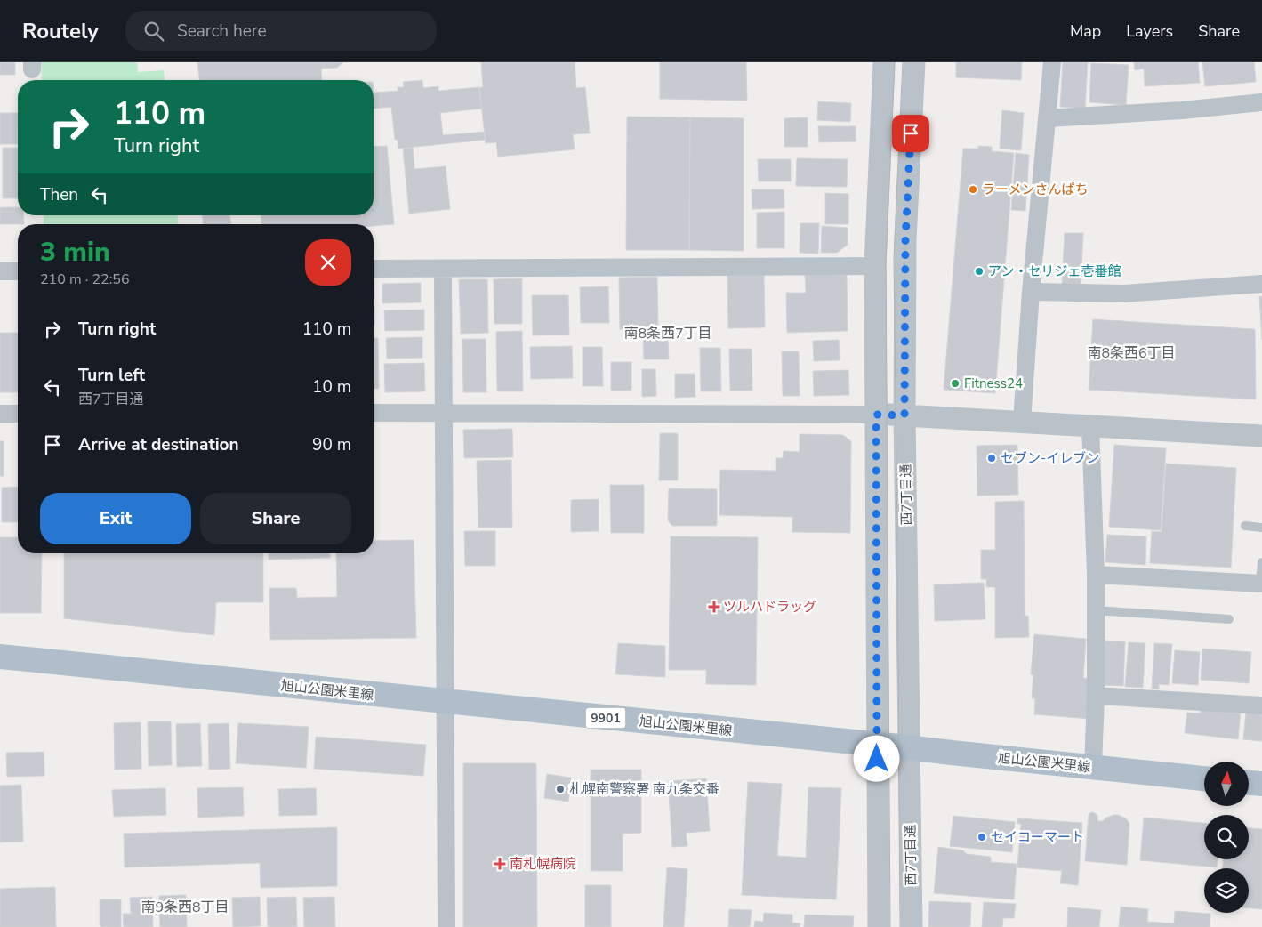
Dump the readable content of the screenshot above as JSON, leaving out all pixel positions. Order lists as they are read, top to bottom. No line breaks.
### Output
{"streets":{"main road":["旭山公園米里線","9901"],"street":["西7丁目通"]},"crossings":[["西7丁目通","旭山公園米里線"]],"districts":["南8条西7丁目","南8条西6丁目","南9条西8丁目"],"places":{"other":["ラーメンさんぱち","アン・セリジェ壱番館","Fitness24","セブン-イレブン","札幌南警察署 南九条交番","セイコーマート"],"health":["ツルハドラッグ","南札幌病院"]},"north":"top","page":{"header":"Routely","search":"Search here","nav":["Map","Layers","Share"],"turn":["110 m","Turn right"],"then":"Then","heading":["3 min","210 m · 22:56"],"list":[{"name":"Turn right","value":"110 m"},{"name":"Turn left","note":"西7丁目通","value":"10 m"},{"name":"Arrive at destination","value":"90 m"}],"buttons":["Exit","Share"]}}
